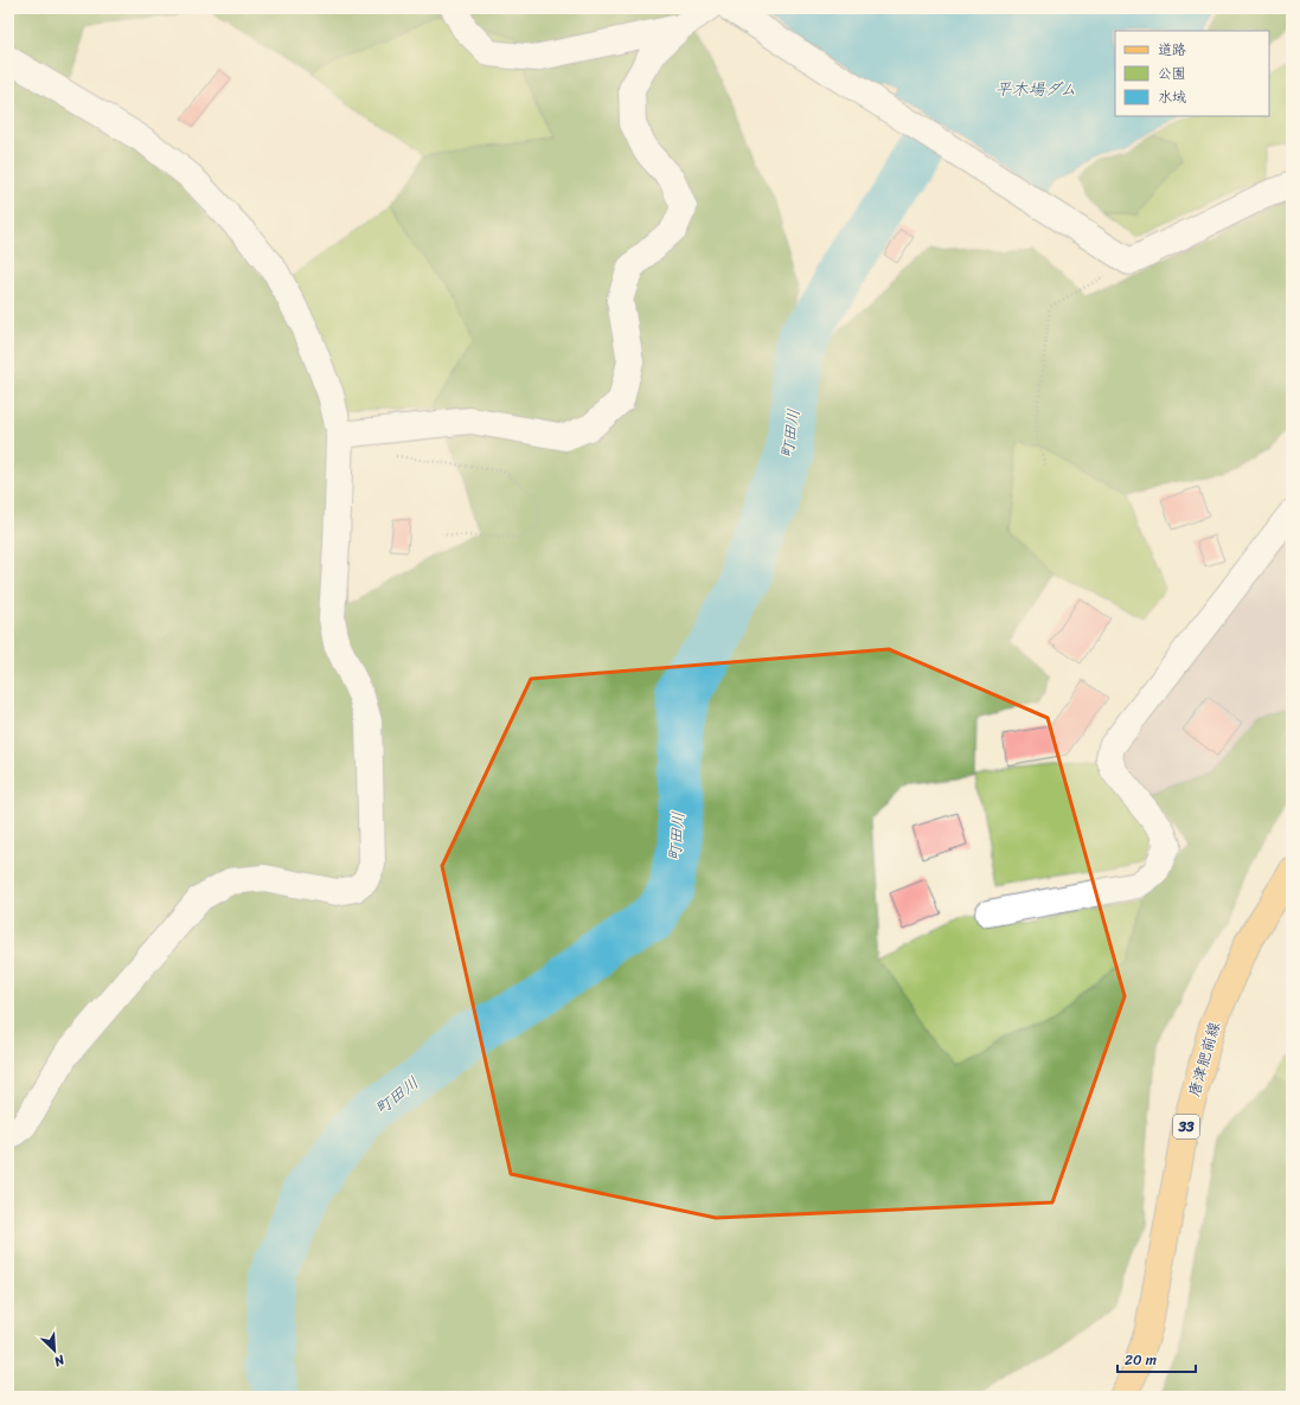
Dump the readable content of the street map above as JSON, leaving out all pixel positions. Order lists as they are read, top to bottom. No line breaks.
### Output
{"streets":{"main road":["唐津肥前線","33"]},"water":["平木場ダム","町田川"],"legend":["道路","公園","水域"],"scale_bar":"20 m","north":"bottom right"}
